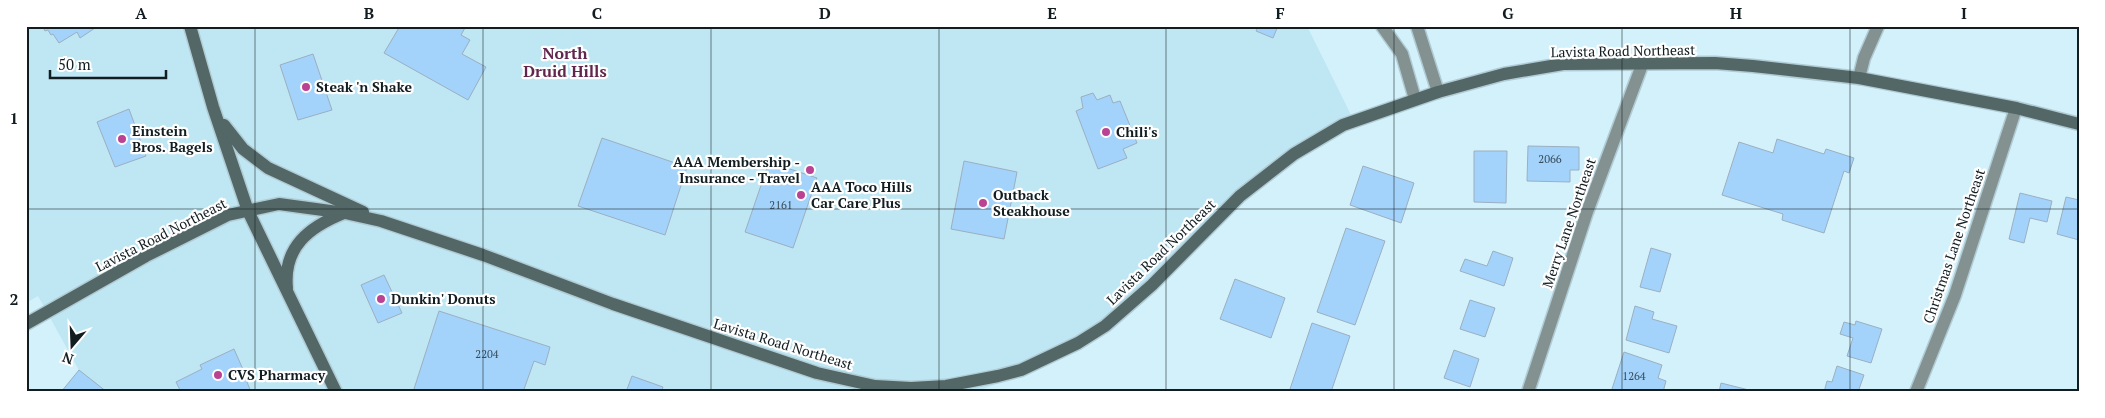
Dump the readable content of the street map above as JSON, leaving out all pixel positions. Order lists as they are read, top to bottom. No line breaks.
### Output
{"streets":{"main road":["Lavista Road Northeast"],"street":["Merry Lane Northeast","Christmas Lane Northeast"]},"crossings":[["Lavista Road Northeast","Merry Lane Northeast"],["Lavista Road Northeast","Christmas Lane Northeast"]],"districts":["North Druid Hills"],"places":["Steak 'n Shake","Chili's","Einstein Bros. Bagels","AAA Membership - Insurance - Travel","AAA Toco Hills Car Care Plus","Outback Steakhouse","Dunkin' Donuts","CVS Pharmacy"],"house_numbers":["2066","2161","2204","1264"],"scale_bar":"50 m","north":"bottom","grid":{"columns":["A","B","C","D","E","F","G","H","I"],"rows":["1","2"]}}
